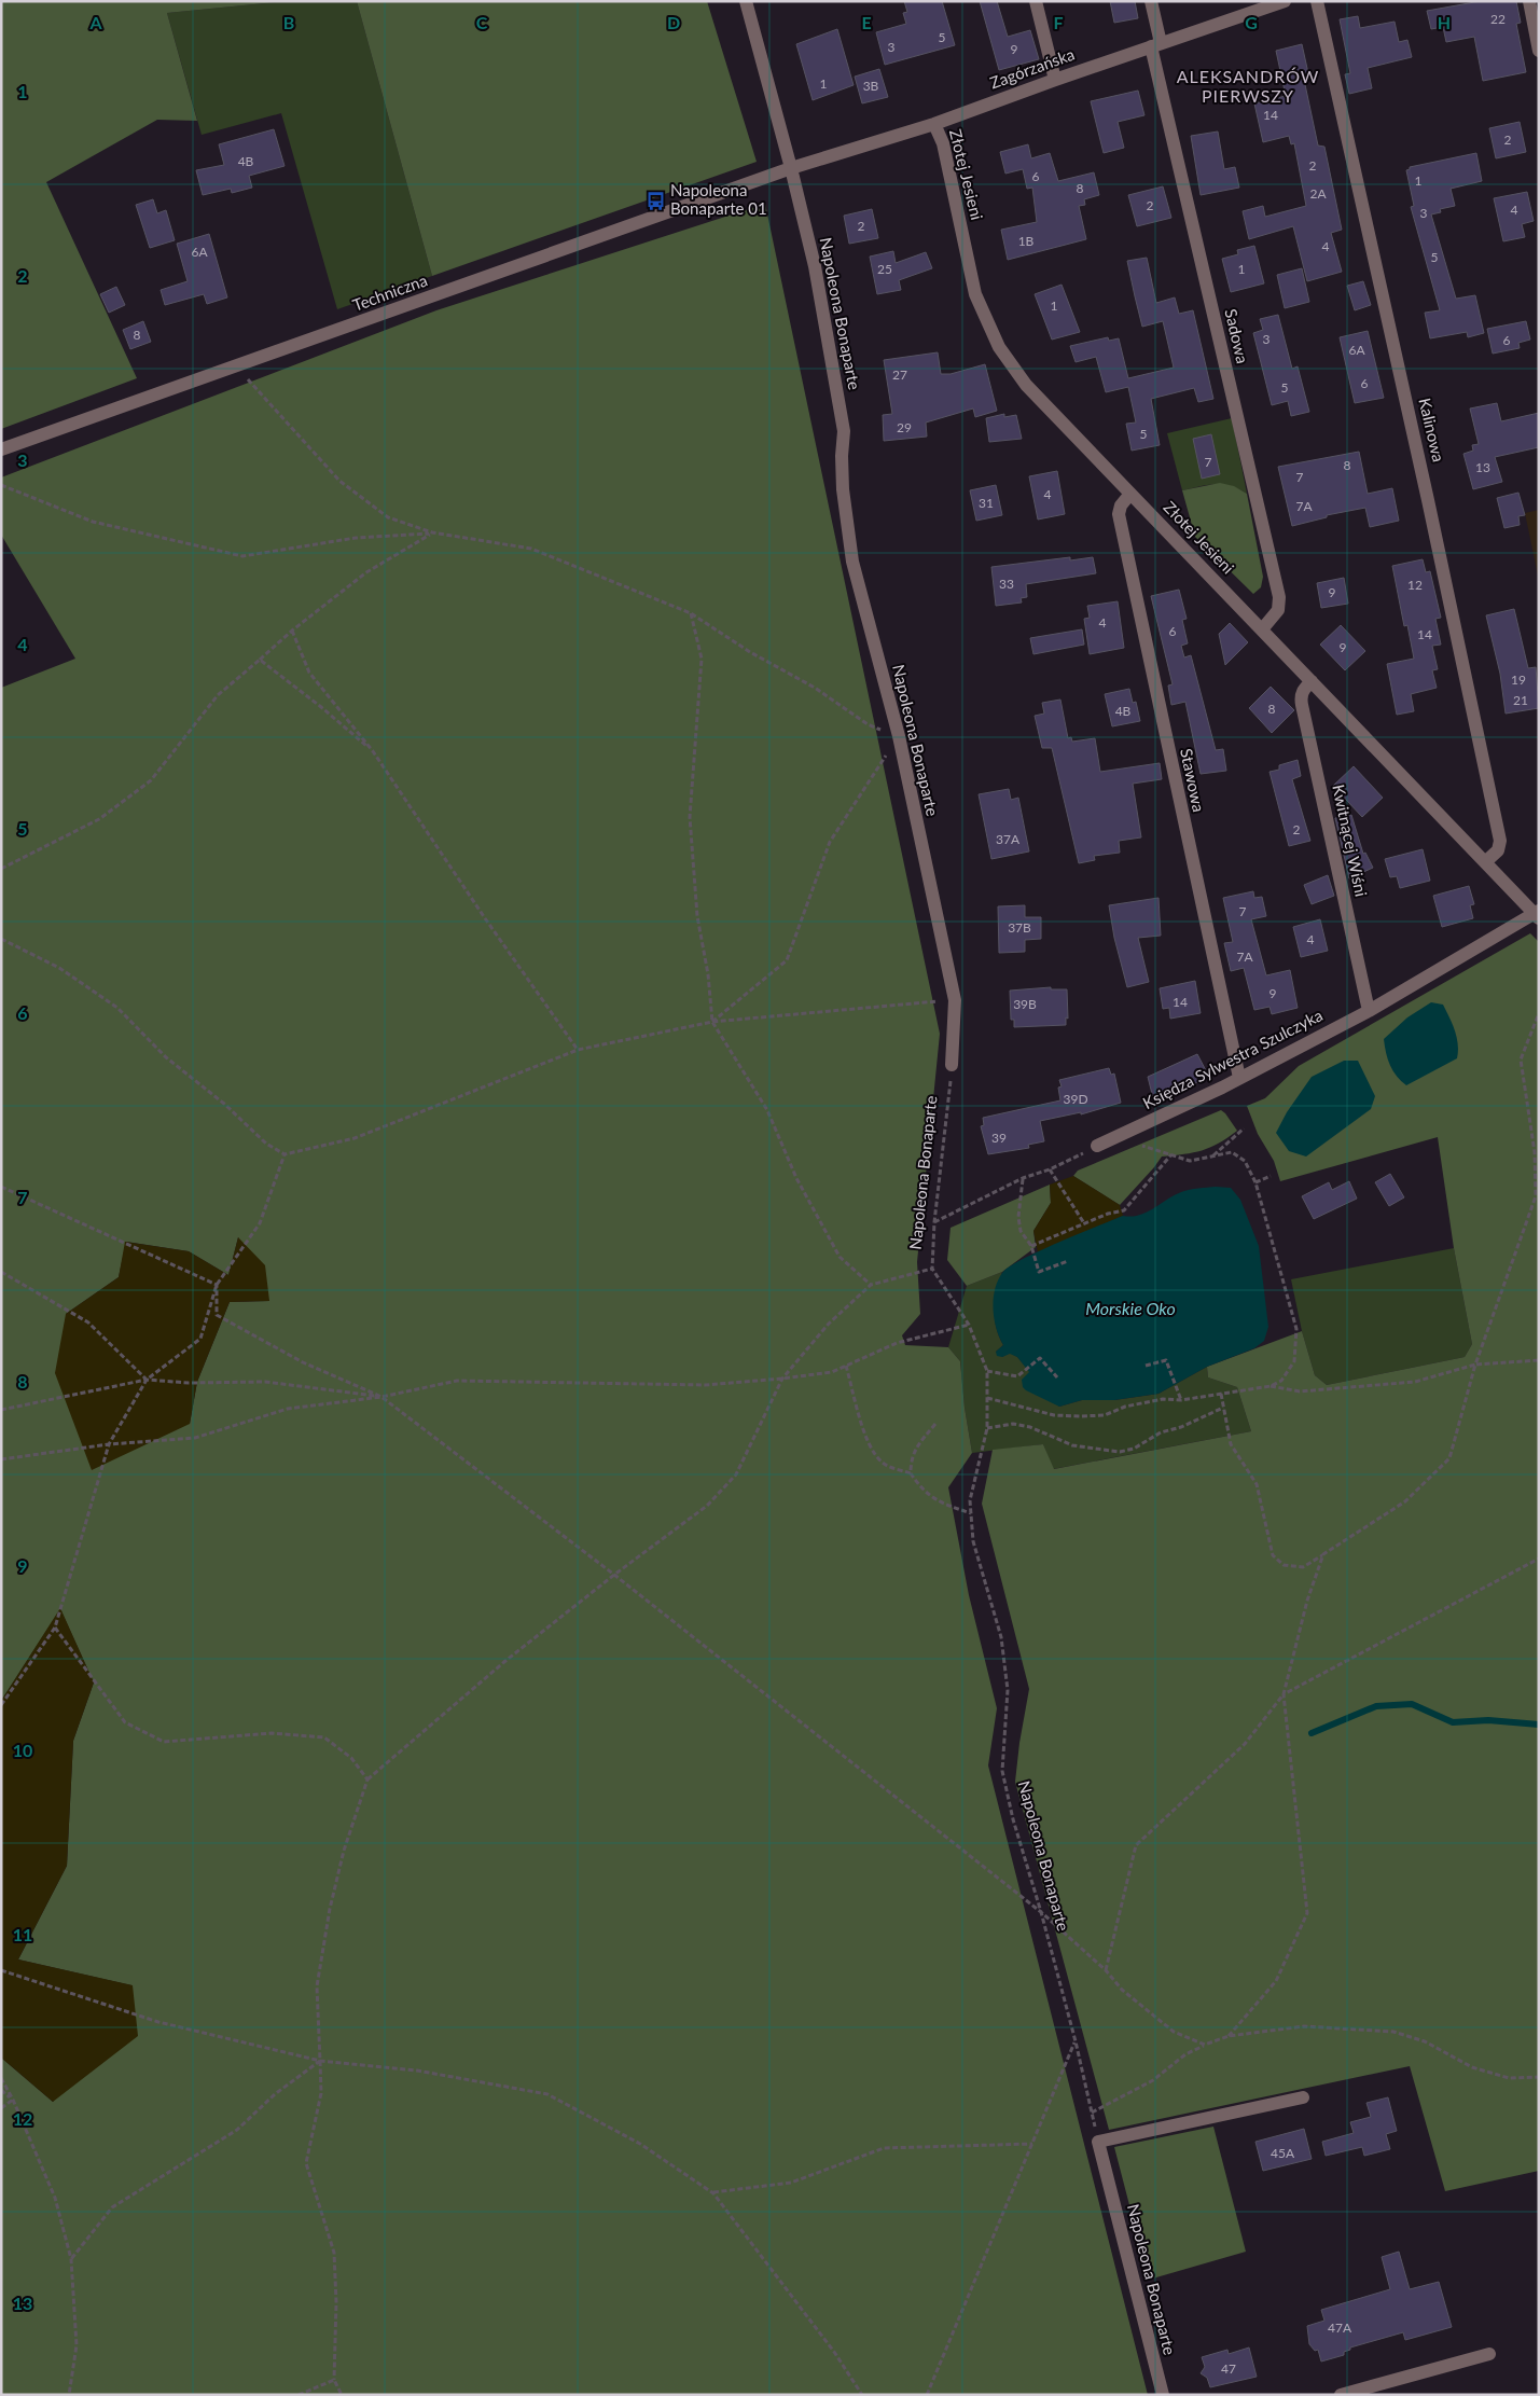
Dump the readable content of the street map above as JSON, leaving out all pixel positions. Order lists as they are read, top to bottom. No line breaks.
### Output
{"streets":{"street":["Zagórzańska","Złotej Jesieni","Techniczna","Napoleona Bonaparte","Sadowa","Kalinowa","Stawowa","Kwitnącej Wiśni","Księdza Sylwestra Szulczyka"]},"crossings":[["Zagórzańska","Złotej Jesieni"],["Zagórzańska","Techniczna"],["Zagórzańska","Napoleona Bonaparte"],["Zagórzańska","Sadowa"],["Złotej Jesieni","Sadowa"],["Złotej Jesieni","Kalinowa"],["Złotej Jesieni","Stawowa"],["Złotej Jesieni","Kwitnącej Wiśni"],["Złotej Jesieni","Księdza Sylwestra Szulczyka"],["Techniczna","Napoleona Bonaparte"],["Stawowa","Księdza Sylwestra Szulczyka"],["Kwitnącej Wiśni","Księdza Sylwestra Szulczyka"]],"districts":["ALEKSANDRÓW PIERWSZY"],"water":["Morskie Oko"],"places":{"bus stop":["Napoleona Bonaparte 01"]},"house_numbers":["22","5","3","9","1","3B","14","2","4B","2","6","1","8","2A","2","4","3","2","1B","4","6A","5","25","1","1","8","3","6","6A","27","6","5","29","5","7","8","13","7","4","31","7A","33","12","9","4","6","14","9","19","21","8","4B","2","37A","7","37B","4","7A","9","14","39B","39D","39","45A","47A","47"],"grid":{"columns":["A","B","C","D","E","F","G","H"],"rows":["1","2","3","4","5","6","7","8","9","10","11","12","13"]}}
